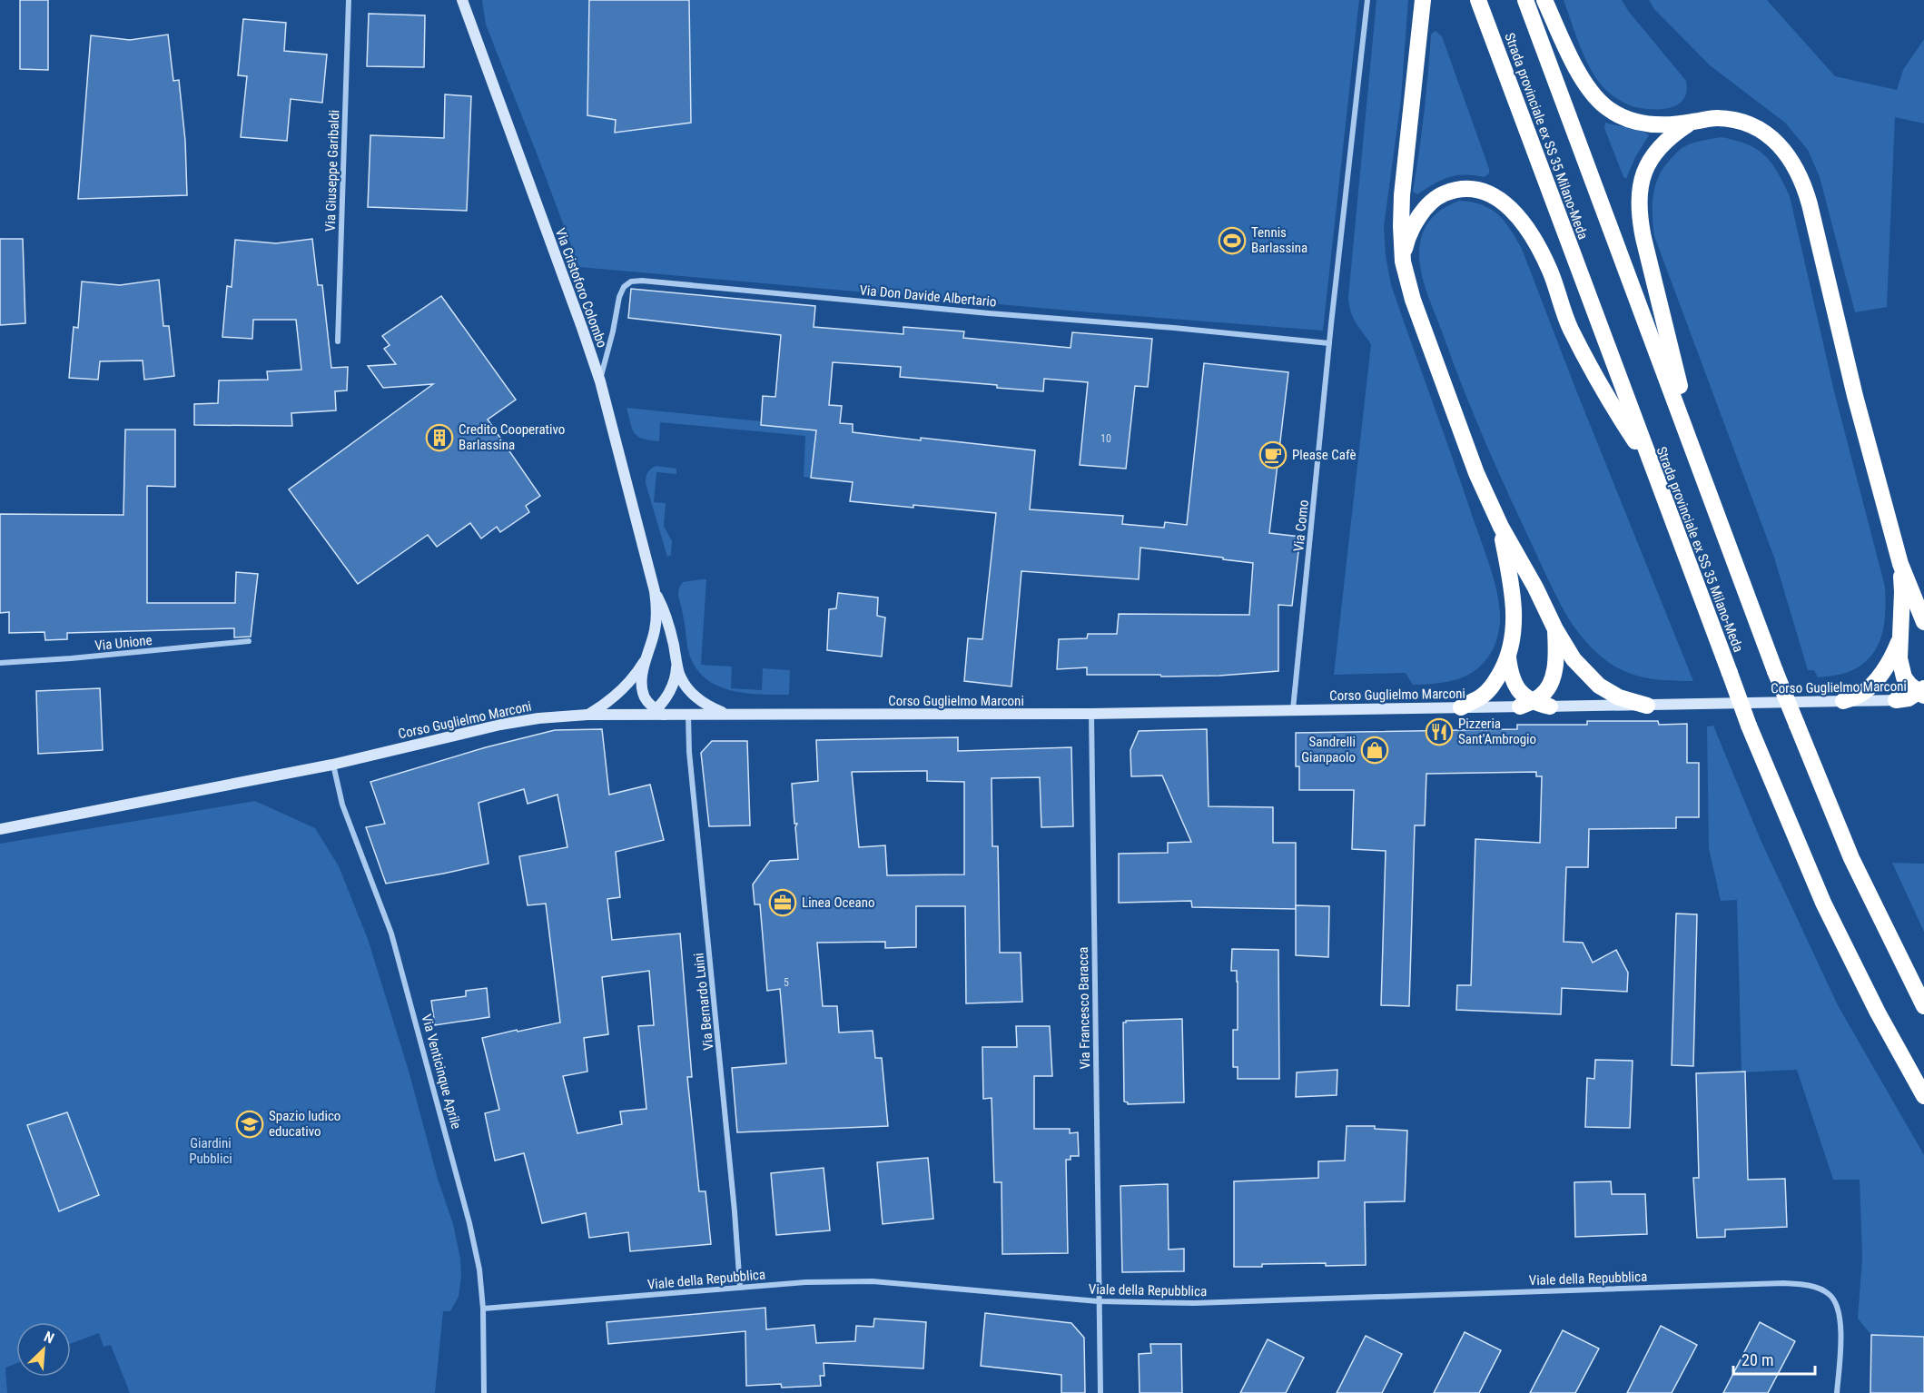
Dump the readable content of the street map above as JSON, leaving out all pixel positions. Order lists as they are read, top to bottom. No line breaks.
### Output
{"streets":{"highway":["Strada provinciale ex SS 35 Milano-Meda"],"street":["Via Giuseppe Garibaldi","Via Cristoforo Colombo","Via Don Davide Albertario","Via Como","Via Unione","Corso Guglielmo Marconi","Via Bernardo Luini","Via Francesco Baracca","Via Venticinque Aprile","Viale della Repubblica"]},"crossings":[["Via Cristoforo Colombo","Via Don Davide Albertario"],["Via Cristoforo Colombo","Corso Guglielmo Marconi"],["Via Don Davide Albertario","Via Como"],["Via Como","Corso Guglielmo Marconi"],["Corso Guglielmo Marconi","Via Bernardo Luini"],["Corso Guglielmo Marconi","Via Francesco Baracca"],["Corso Guglielmo Marconi","Via Venticinque Aprile"],["Via Bernardo Luini","Viale della Repubblica"],["Via Francesco Baracca","Viale della Repubblica"],["Via Venticinque Aprile","Viale della Repubblica"]],"parks":["Giardini Pubblici"],"places":{"sports":["Tennis Barlassina"],"building":["Credito Cooperativo Barlassina"],"cafe":["Please Cafè"],"restaurant":["Pizzeria Sant'Ambrogio"],"shop":["Sandrelli Gianpaolo"],"office":["Linea Oceano"],"school or university":["Spazio ludico educativo"]},"house_numbers":["10","5"],"scale_bar":"20 m","north":"top right"}
